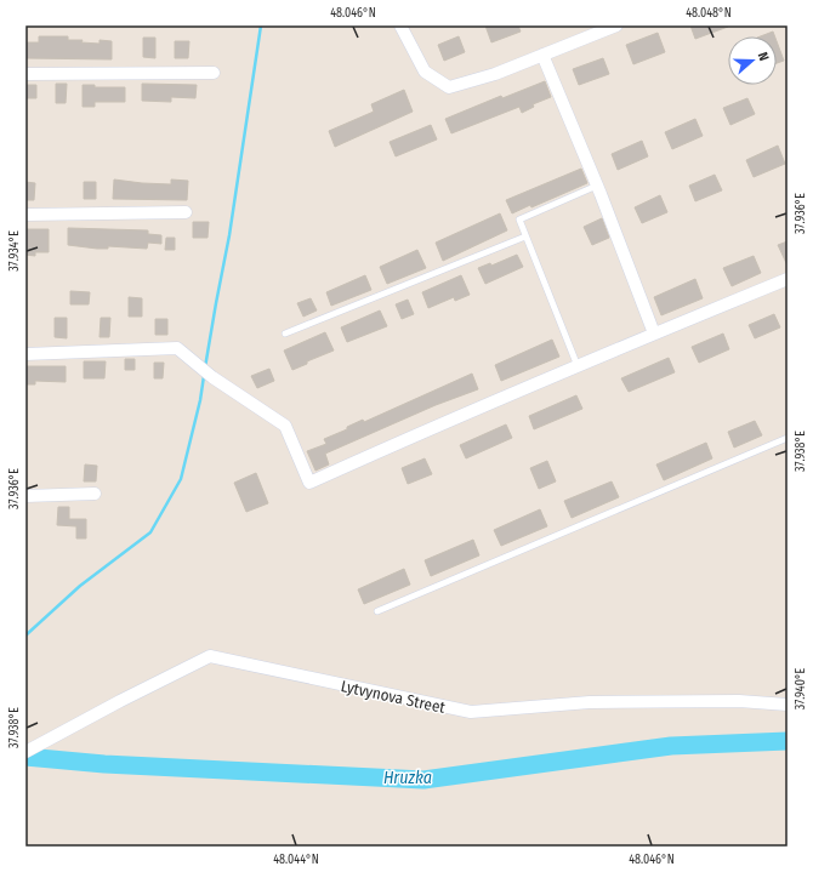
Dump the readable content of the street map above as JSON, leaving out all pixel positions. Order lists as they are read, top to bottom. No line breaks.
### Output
{"streets":{"street":["Lytvynova Street"]},"water":["Hruzka"],"north":"right","coordinates":["48.046°N","48.048°N","37.936°E","37.934°E","37.938°E","37.940°E","48.044°N"]}
